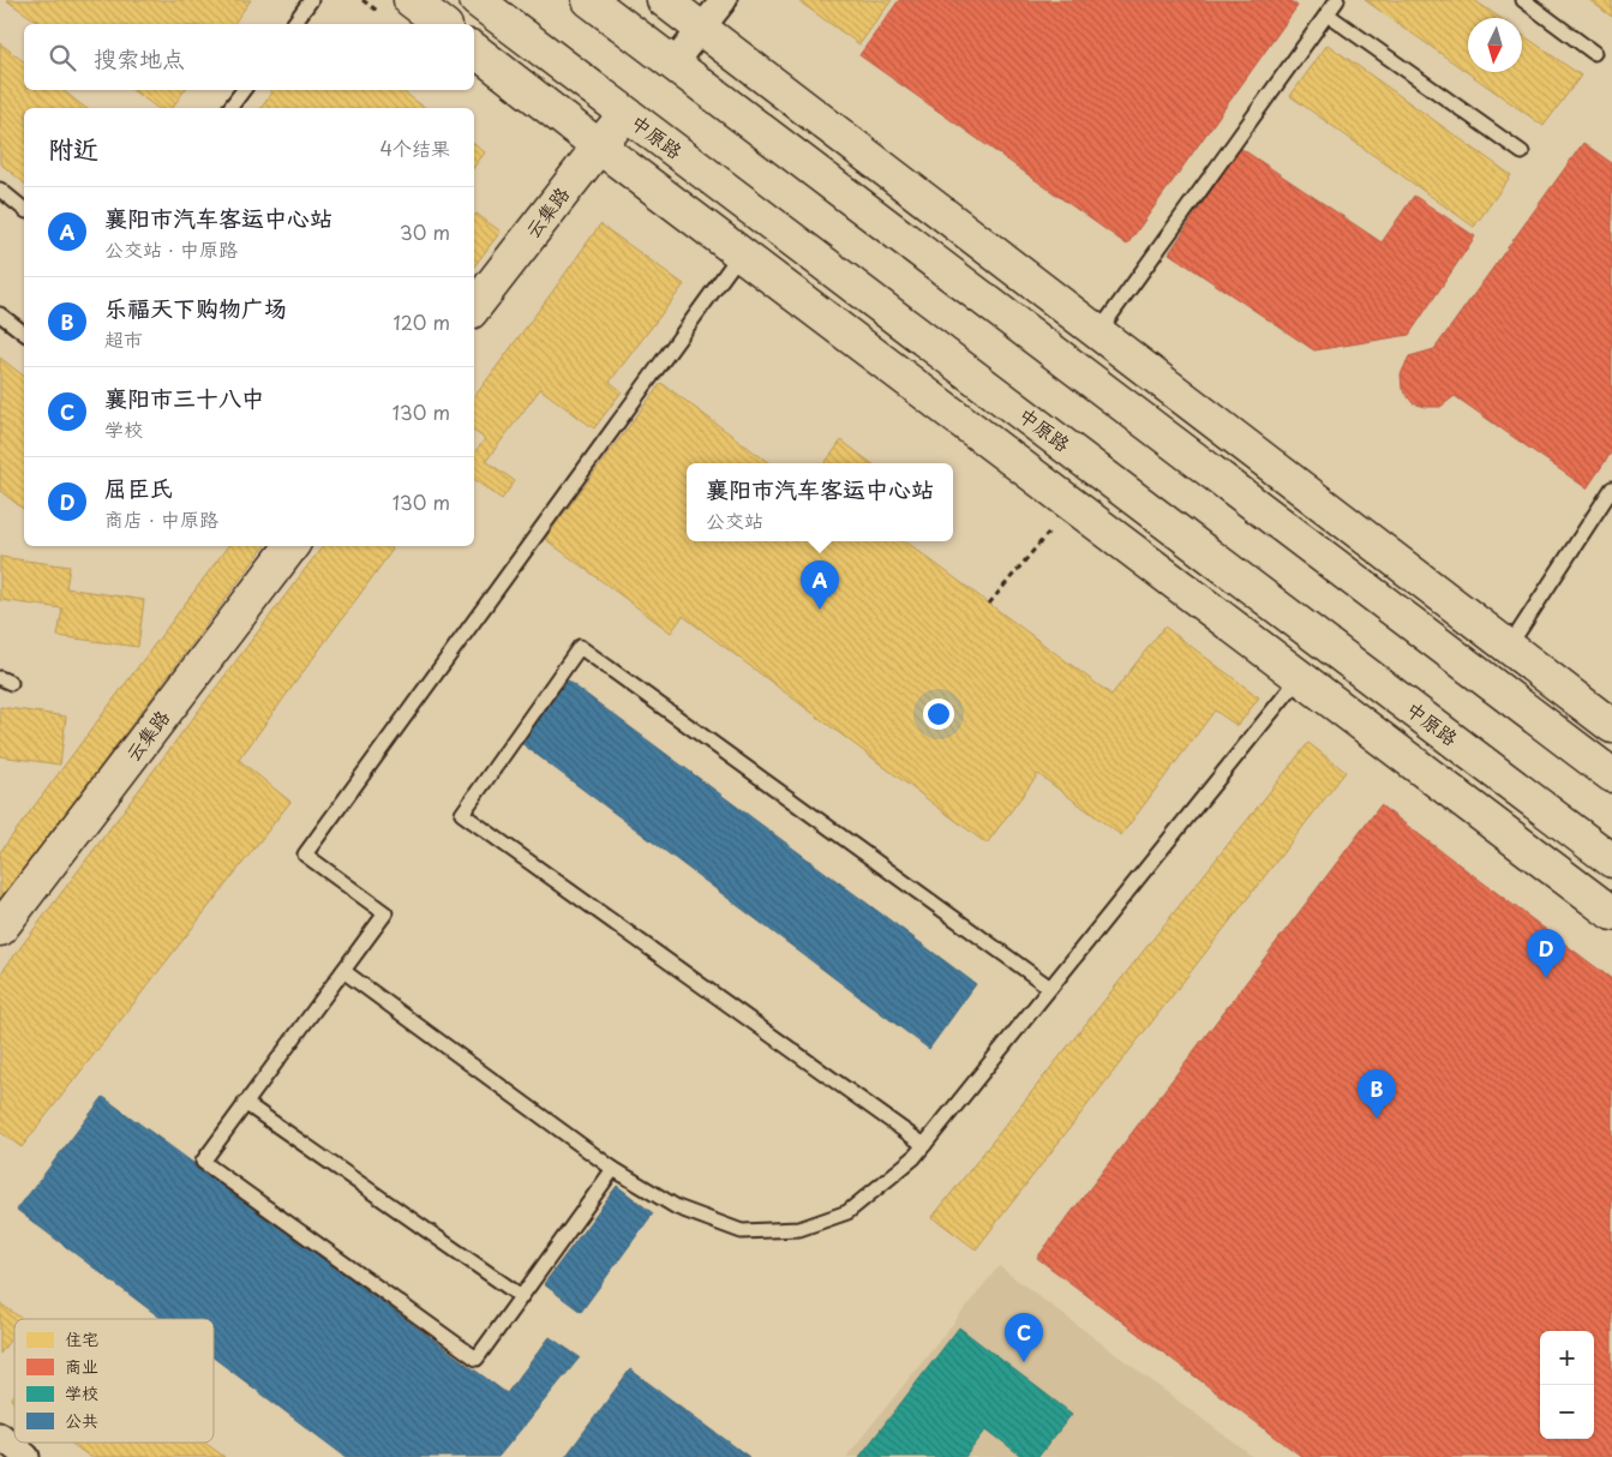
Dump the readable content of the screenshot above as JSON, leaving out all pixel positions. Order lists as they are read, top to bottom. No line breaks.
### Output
{"streets":{"street":["中原路","云集路"]},"crossings":[["中原路","云集路"]],"legend":["住宅","商业","学校","公共"],"north":"bottom","page":{"search":"搜索地点","heading":["附近","4个结果"],"list":[{"mark":"A","name":"襄阳市汽车客运中心站","note":"公交站 · 中原路","value":"30 m"},{"mark":"B","name":"乐福天下购物广场","note":"超市","value":"120 m"},{"mark":"C","name":"襄阳市三十八中","note":"学校","value":"130 m"},{"mark":"D","name":"屈臣氏","note":"商店 · 中原路","value":"130 m"}],"popup":["襄阳市汽车客运中心站","公交站"],"pins":["A","D","B","C"],"map_buttons":["+","−"]}}
